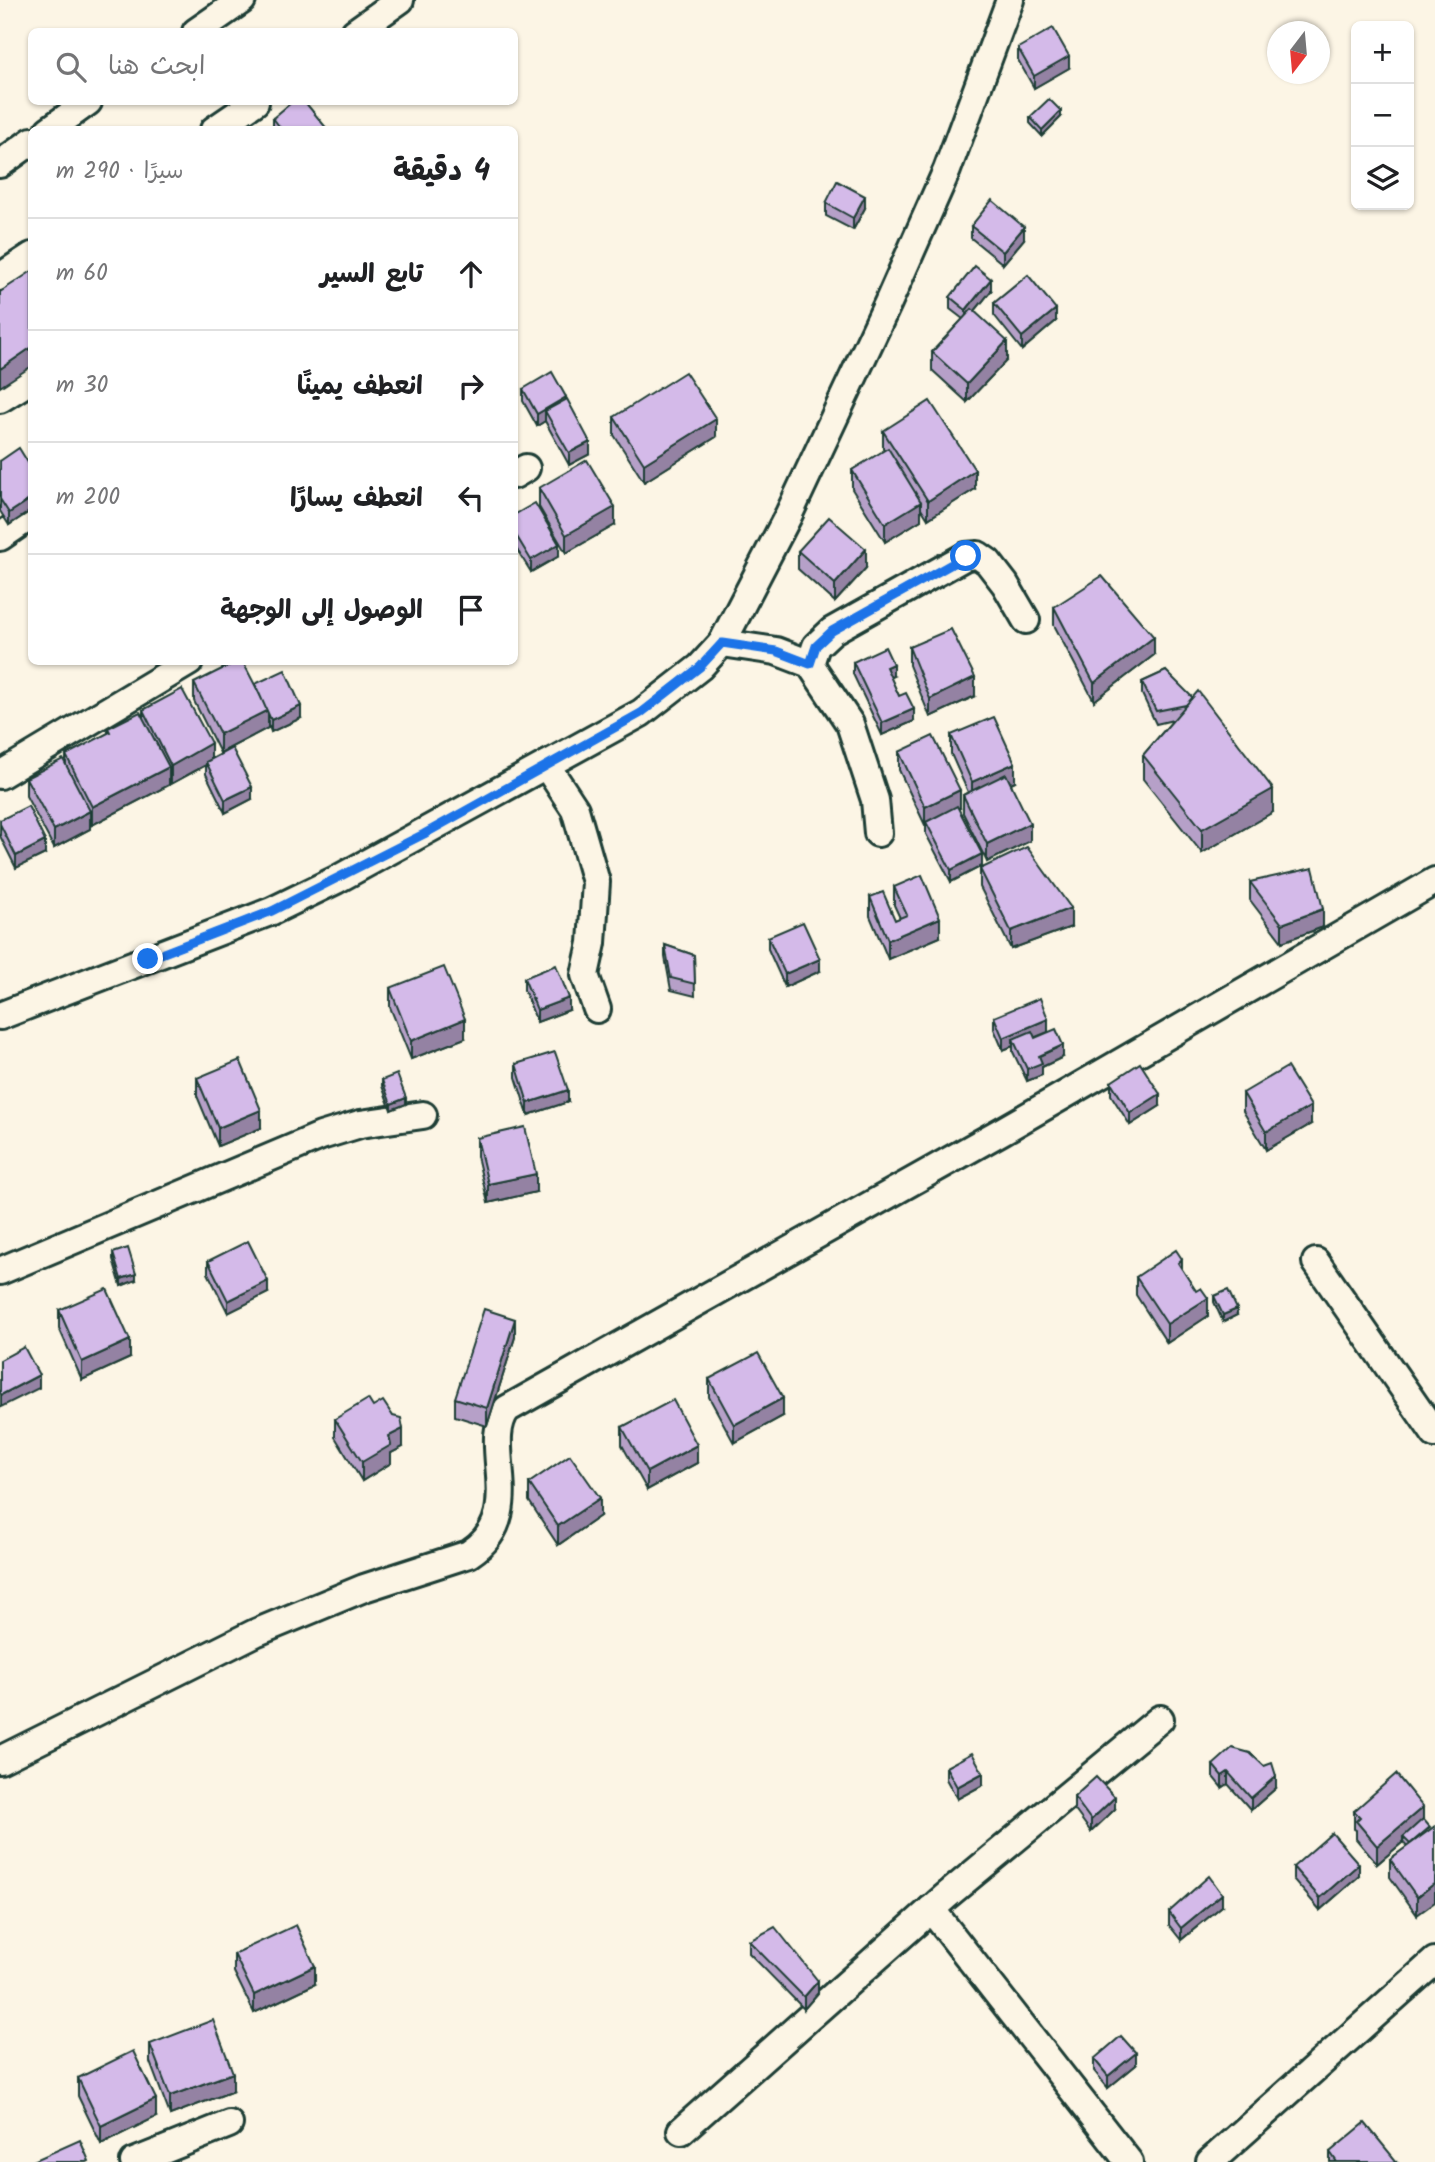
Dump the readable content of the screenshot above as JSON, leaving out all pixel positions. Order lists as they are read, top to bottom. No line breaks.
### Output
{"north":"bottom","page":{"map_buttons":["+","−"],"search":"ابحث هنا","heading":["4 دقيقة","سيرًا · 290 m"],"list":[["تابع السير","60 m"],["انعطف يمينًا","30 m"],["انعطف يسارًا","200 m"],"الوصول إلى الوجهة"]}}
